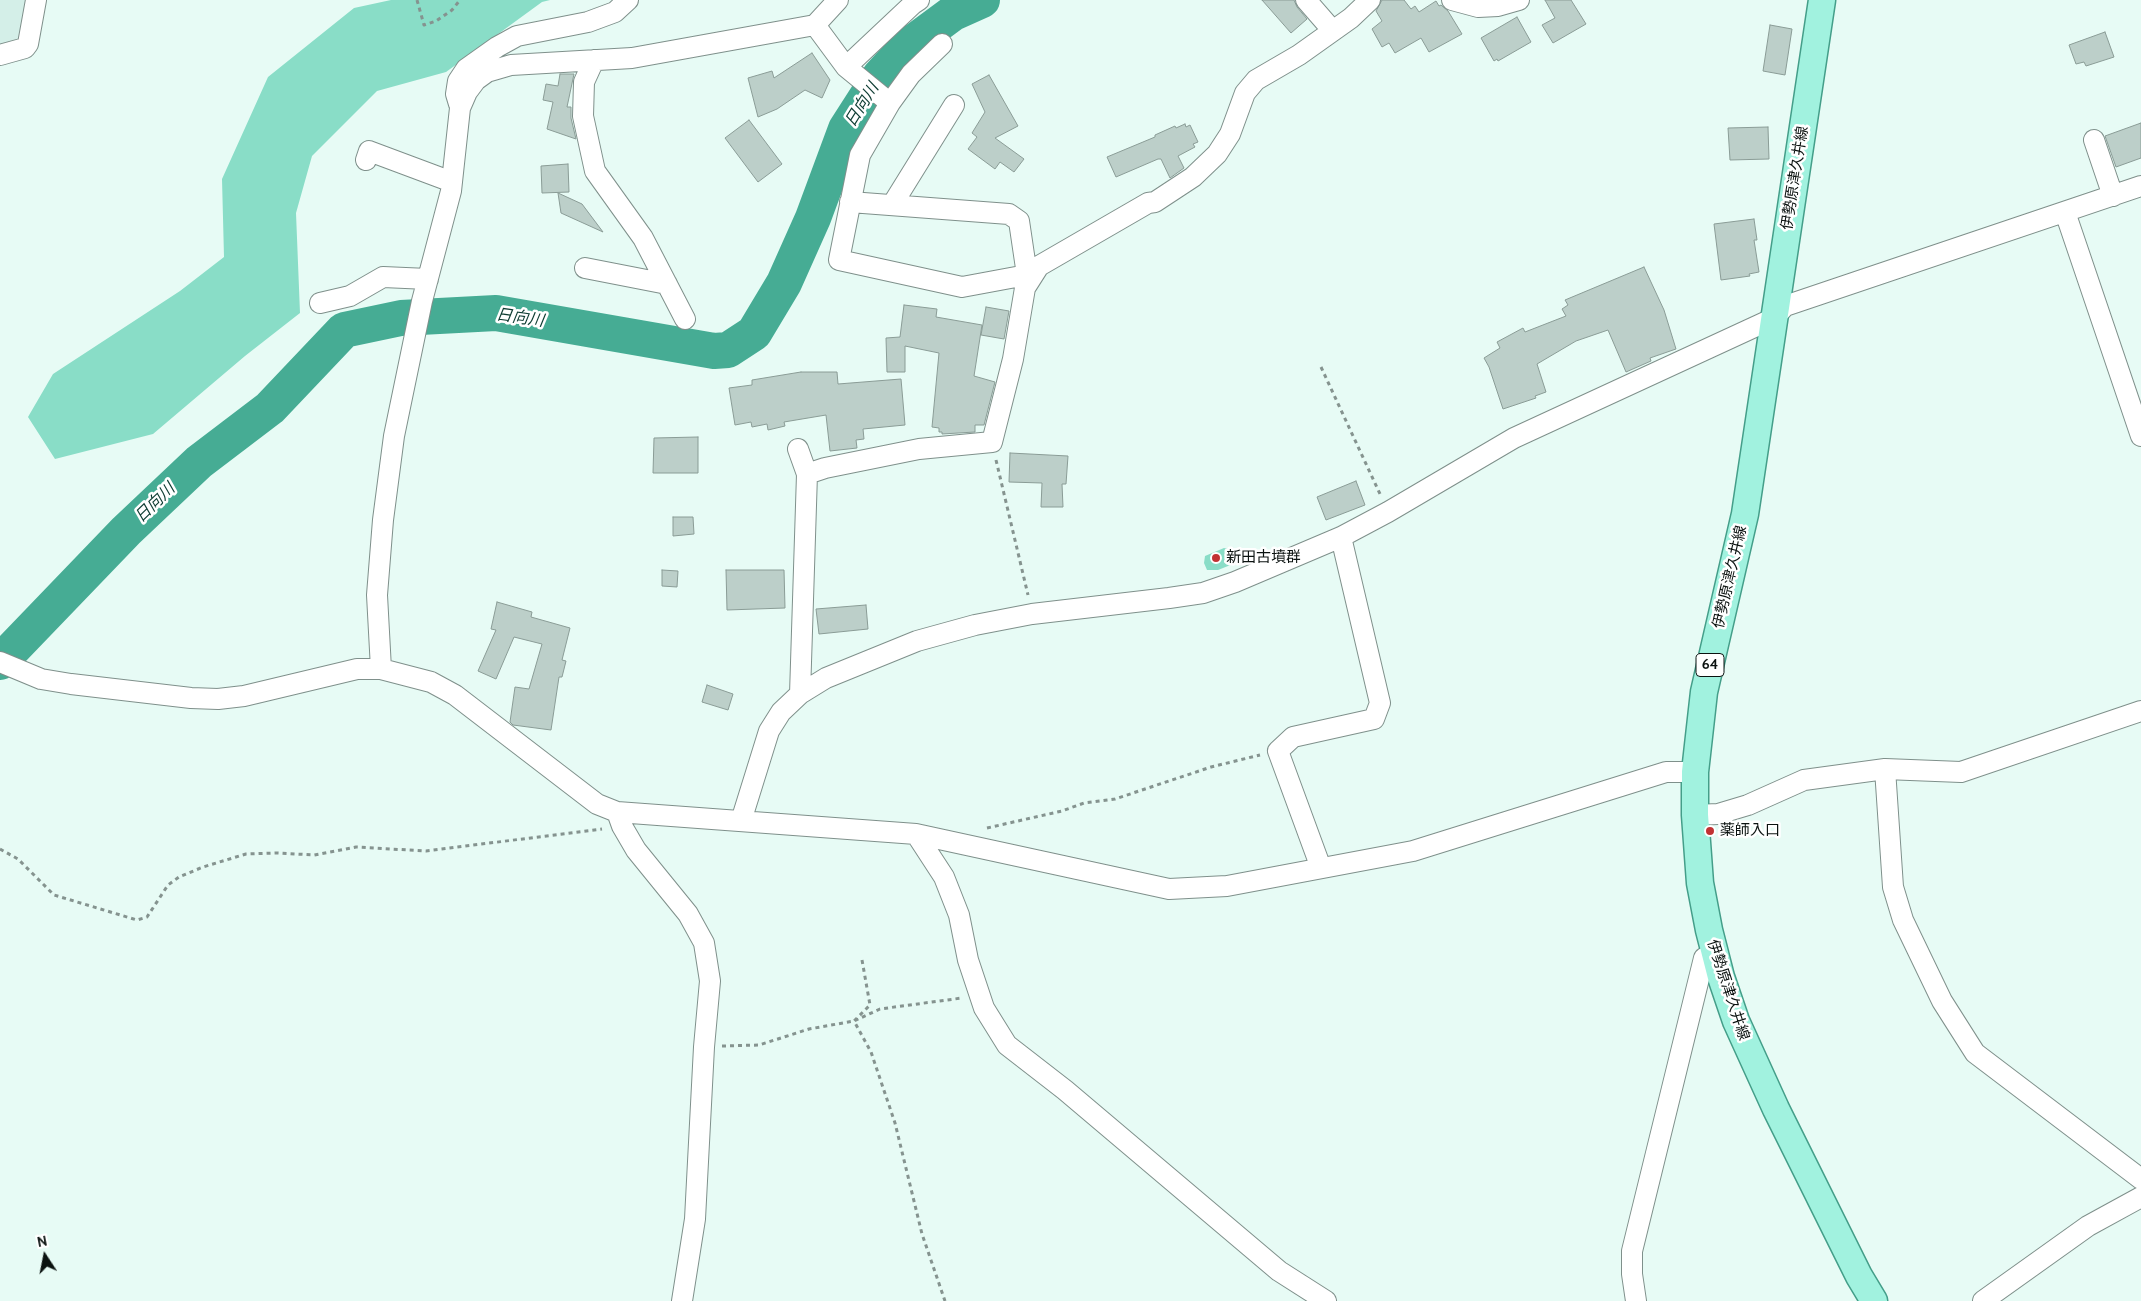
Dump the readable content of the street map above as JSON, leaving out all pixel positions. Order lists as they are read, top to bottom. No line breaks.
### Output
{"streets":{"main road":["伊勢原津久井線","64"]},"water":["日向川"],"places":["新田古墳群","薬師入口"],"north":"top"}
